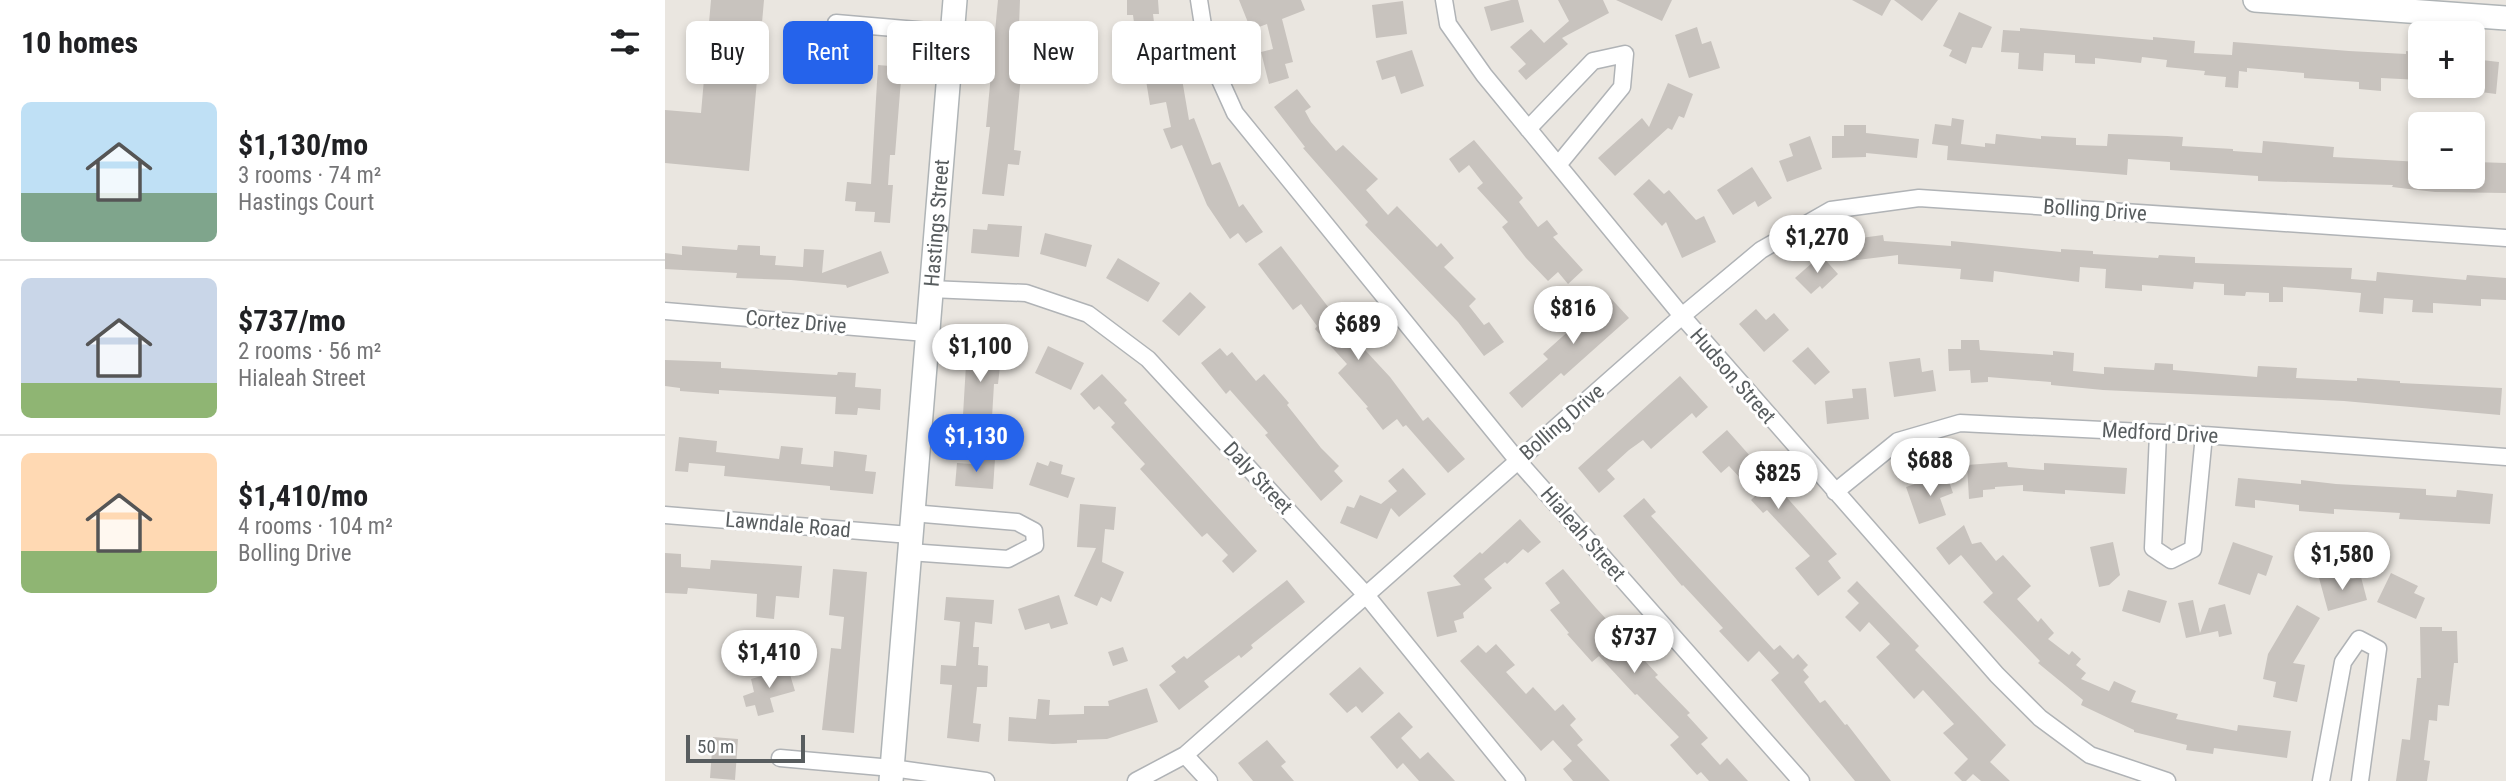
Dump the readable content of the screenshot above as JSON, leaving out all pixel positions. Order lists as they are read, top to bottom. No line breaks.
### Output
{"streets":{"street":["Bolling Drive","Hastings Street","Cortez Drive","Hudson Street","Medford Drive","Daly Street","Lawndale Road","Hialeah Street"]},"crossings":[["Bolling Drive","Hudson Street"],["Bolling Drive","Daly Street"],["Bolling Drive","Hialeah Street"],["Hastings Street","Cortez Drive"],["Hastings Street","Daly Street"],["Hastings Street","Lawndale Road"],["Hudson Street","Medford Drive"]],"scale_bar":"50 m","page":{"heading":"10 homes","map_buttons":["+","−"],"chip":["Buy","Rent","Filters","New","Apartment"],"list":[{"name":"$1,130/mo","note":"3 rooms · 74 m² · Hastings Court"},{"name":"$737/mo","note":"2 rooms · 56 m² · Hialeah Street"},{"name":"$1,410/mo","note":"4 rooms · 104 m² · Bolling Drive"}],"price":["$1,270","$816","$689","$1,100","$1,130","$688","$825","$1,580","$737","$1,410"],"scale":"50 m"}}
